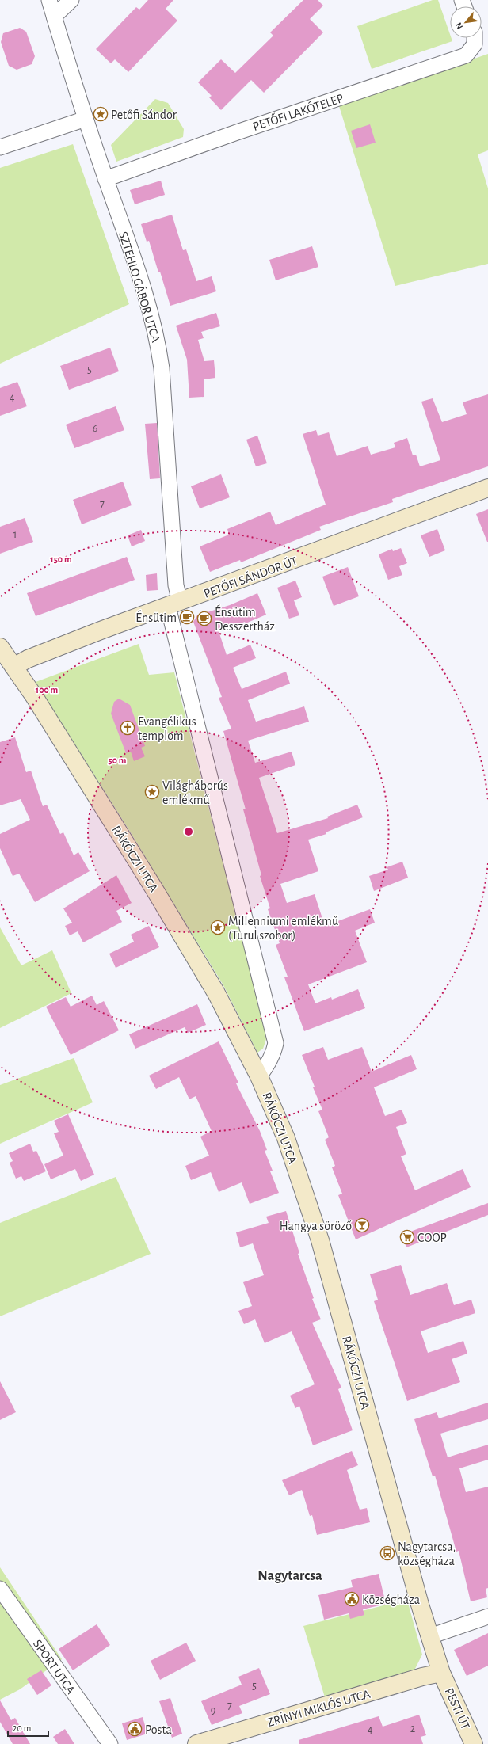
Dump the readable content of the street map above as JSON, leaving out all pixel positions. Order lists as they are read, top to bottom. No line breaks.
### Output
{"streets":{"main road":["PETŐFI SÁNDOR ÚT","RÁKÓCZI UTCA","ZRÍNYI MIKLÓS UTCA","PESTI ÚT"],"street":["PETŐFI LAKÓTELEP","SZTEHLO GÁBOR UTCA","SPORT UTCA"]},"crossings":[["PETŐFI LAKÓTELEP","SZTEHLO GÁBOR UTCA"],["SZTEHLO GÁBOR UTCA","PETŐFI SÁNDOR ÚT"],["SZTEHLO GÁBOR UTCA","RÁKÓCZI UTCA"],["PETŐFI SÁNDOR ÚT","RÁKÓCZI UTCA"],["RÁKÓCZI UTCA","ZRÍNYI MIKLÓS UTCA"],["RÁKÓCZI UTCA","PESTI ÚT"],["ZRÍNYI MIKLÓS UTCA","PESTI ÚT"]],"districts":["Nagytarcsa"],"places":{"place":["Petőfi Sándor","Világháborús emlékmű","Millenniumi emlékmű (Turul szobor)"],"cafe":["Énsütim","Énsütim Desszertház"],"church":["Evangélikus templom"],"bar":["Hangya söröző"],"supermarket":["COOP"],"bus stop":["Nagytarcsa, községháza"],"public building":["Községháza","Posta"]},"house_numbers":["5","4","6","7","1","5","7","9","2","4"],"scale_bar":"20 m","north":"bottom left","rings":["150 m","100 m","50 m"]}
